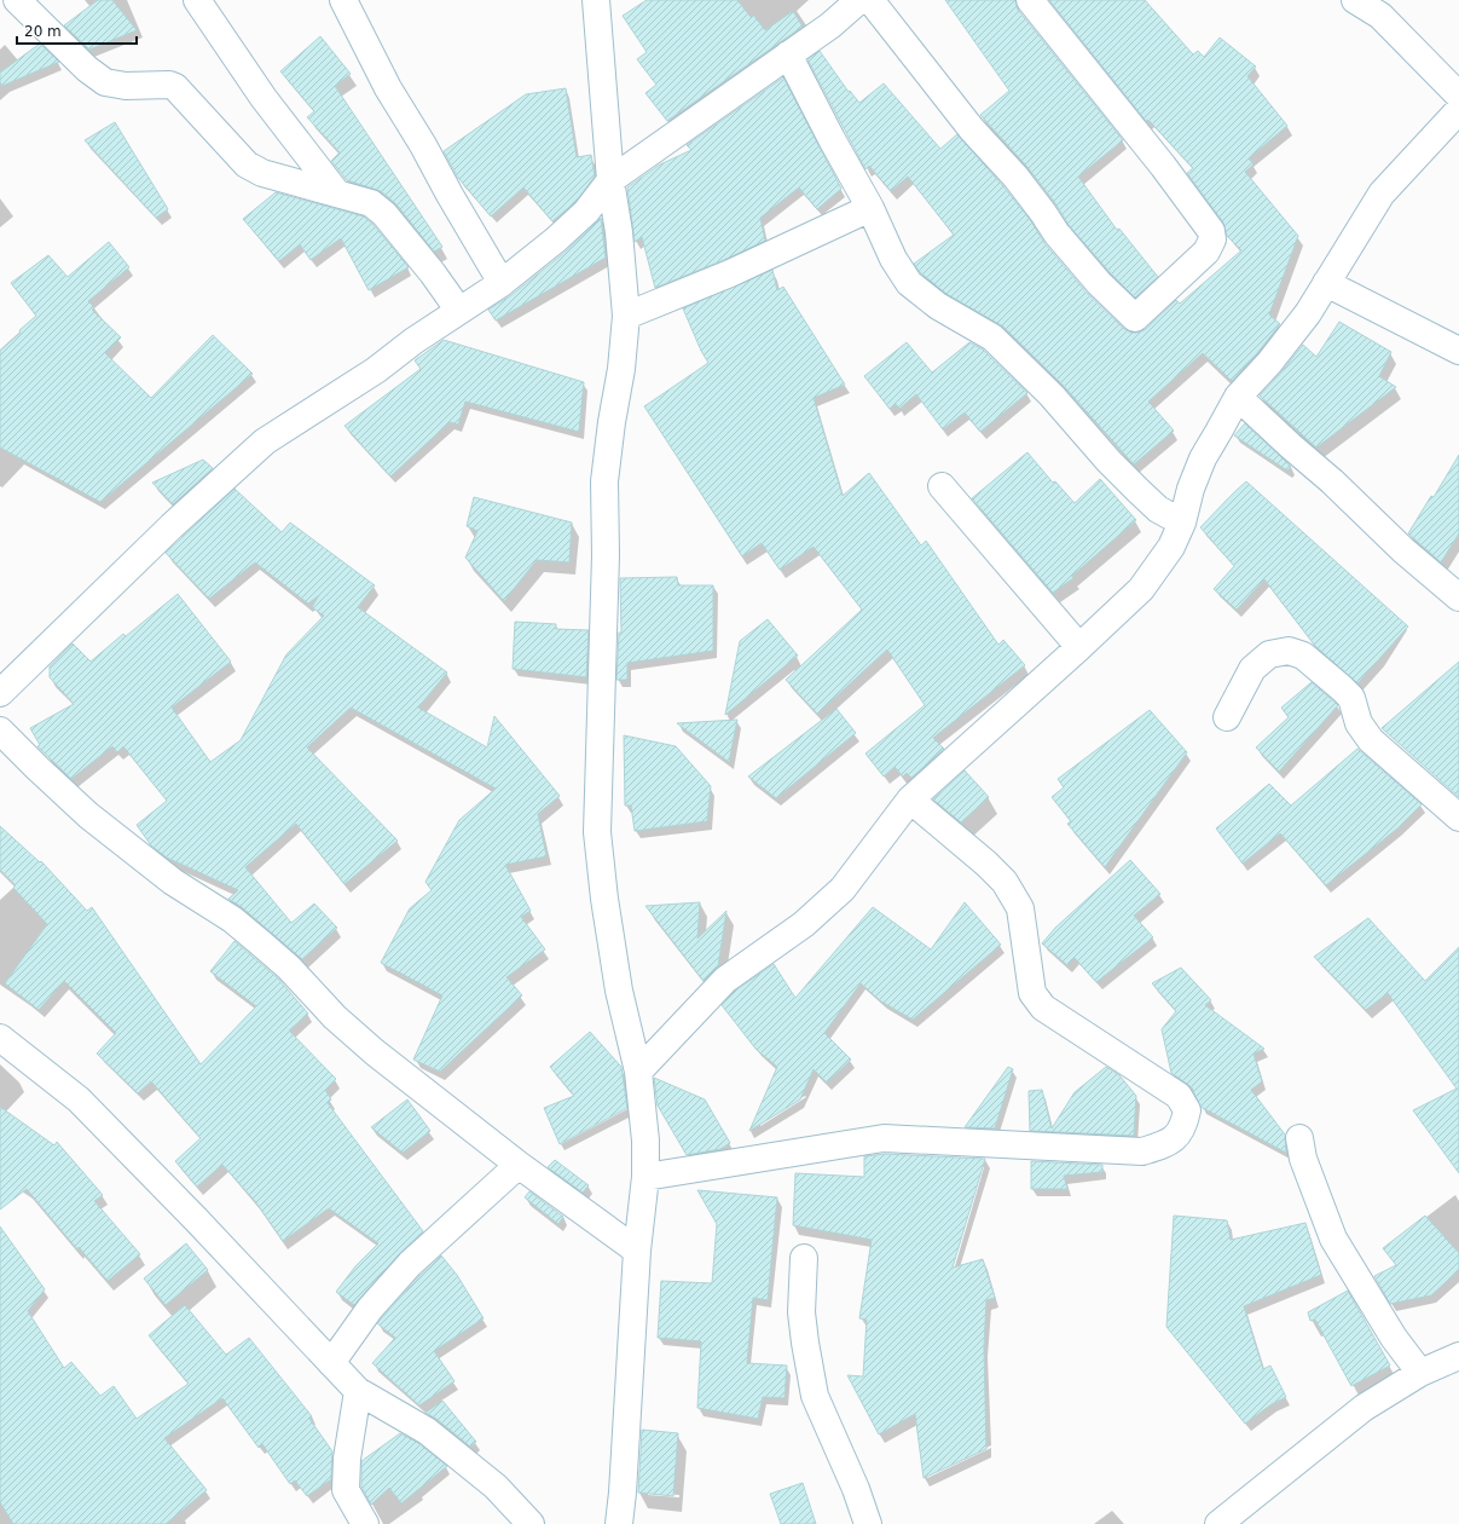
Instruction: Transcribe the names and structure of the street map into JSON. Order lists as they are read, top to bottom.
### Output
{
  "scale_bar": "20 m"
}
